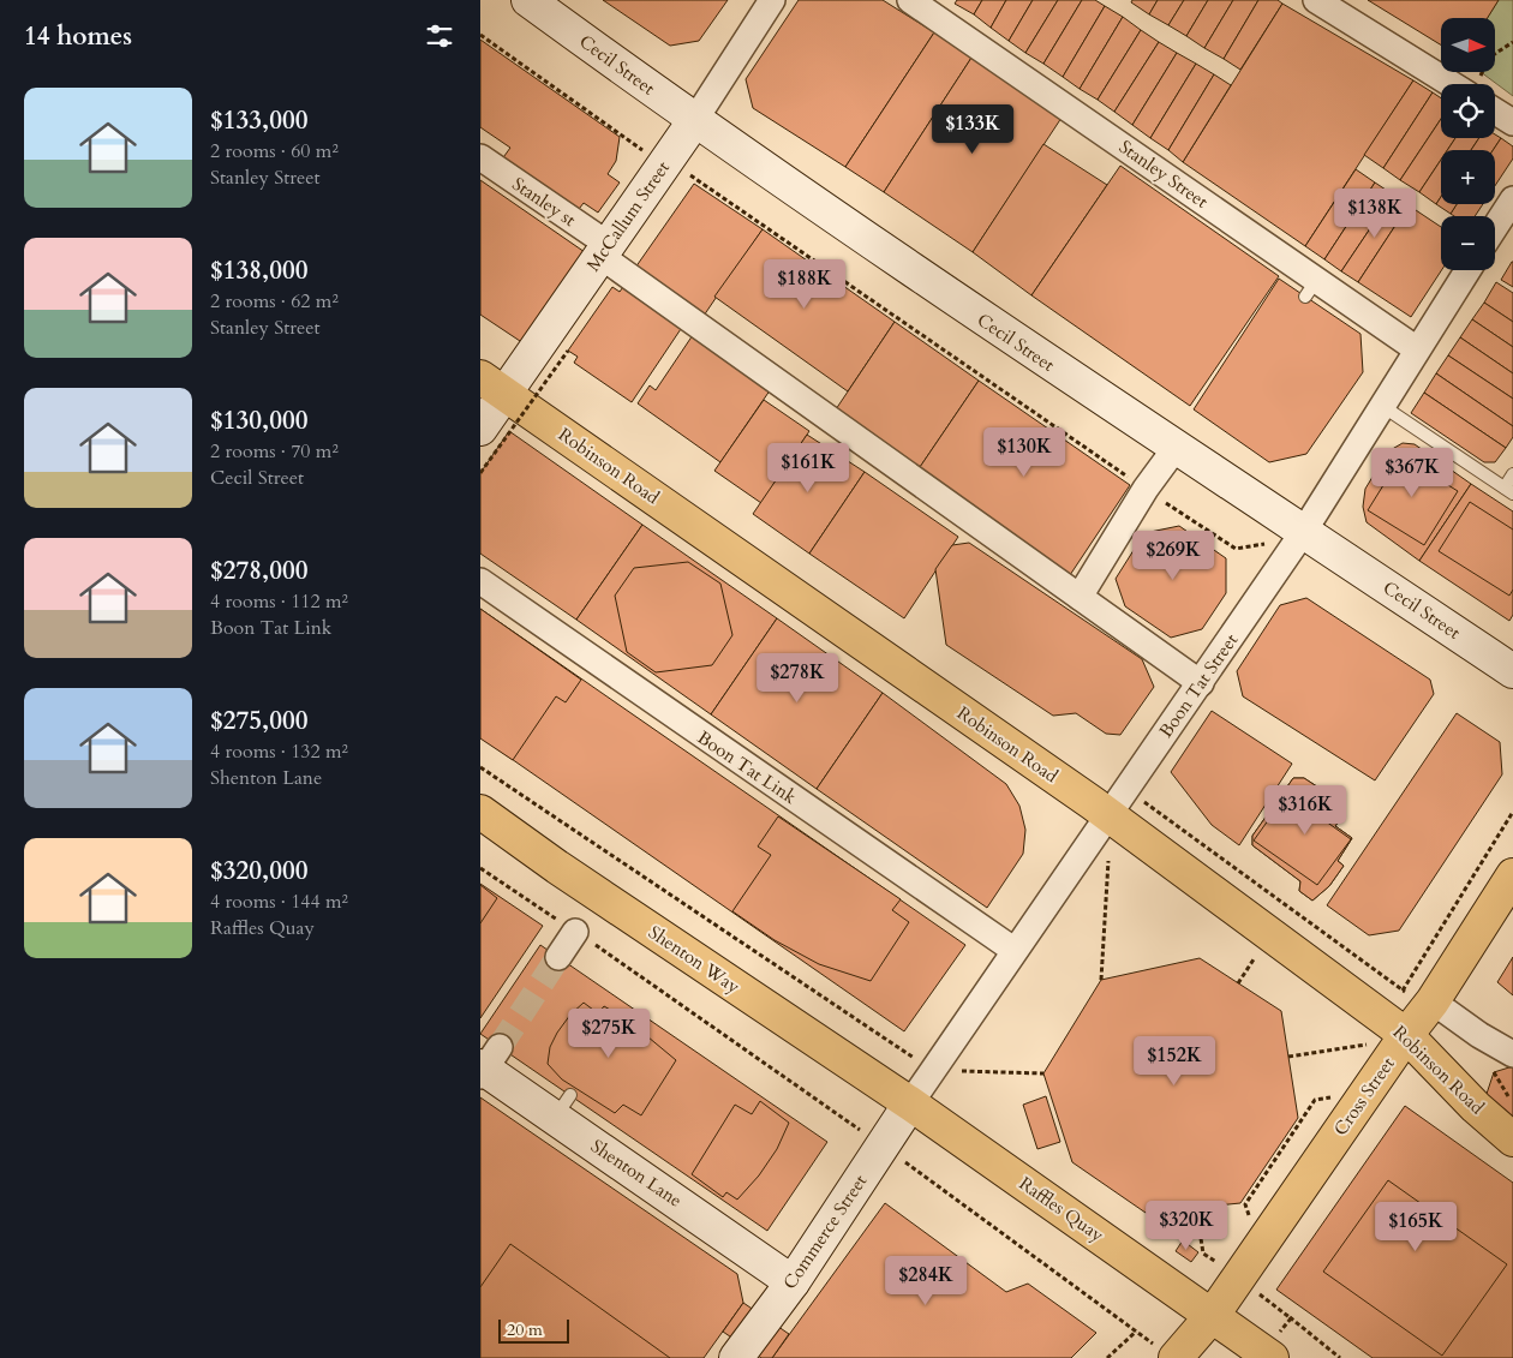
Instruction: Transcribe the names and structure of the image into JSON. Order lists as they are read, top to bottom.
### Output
{
  "streets": {
    "main road": [
      "Cecil Street",
      "McCallum Street",
      "Robinson Road",
      "Shenton Way",
      "Cross Street",
      "Shenton Lane",
      "Raffles Quay",
      "Commerce Street"
    ],
    "street": [
      "Stanley Street",
      "Stanley st",
      "Boon Tat Street",
      "Boon Tat Link"
    ]
  },
  "crossings": [
    ["Cecil Street", "McCallum Street"],
    ["Cecil Street", "Boon Tat Street"],
    ["Stanley Street", "Boon Tat Street"],
    ["Stanley st", "McCallum Street"],
    ["Stanley st", "Boon Tat Street"],
    ["McCallum Street", "Robinson Road"],
    ["Robinson Road", "Boon Tat Street"],
    ["Robinson Road", "Cross Street"],
    ["Boon Tat Street", "Boon Tat Link"],
    ["Boon Tat Street", "Shenton Way"],
    ["Boon Tat Street", "Raffles Quay"],
    ["Boon Tat Street", "Commerce Street"],
    ["Shenton Way", "Raffles Quay"],
    ["Shenton Way", "Commerce Street"],
    ["Cross Street", "Raffles Quay"],
    ["Shenton Lane", "Commerce Street"],
    ["Raffles Quay", "Commerce Street"]
  ],
  "scale_bar": "20 m",
  "north": "right",
  "page": {
    "heading": "14 homes",
    "map_buttons": ["+", "−"],
    "list": [
      {
        "name": "$133,000",
        "note": "2 rooms · 60 m² · Stanley Street"
      },
      {
        "name": "$138,000",
        "note": "2 rooms · 62 m² · Stanley Street"
      },
      {
        "name": "$130,000",
        "note": "2 rooms · 70 m² · Cecil Street"
      },
      {
        "name": "$278,000",
        "note": "4 rooms · 112 m² · Boon Tat Link"
      },
      {
        "name": "$275,000",
        "note": "4 rooms · 132 m² · Shenton Lane"
      },
      {
        "name": "$320,000",
        "note": "4 rooms · 144 m² · Raffles Quay"
      }
    ],
    "price": [
      "$133K",
      "$138K",
      "$188K",
      "$130K",
      "$161K",
      "$367K",
      "$269K",
      "$278K",
      "$316K",
      "$275K",
      "$152K",
      "$320K",
      "$165K",
      "$284K"
    ],
    "scale": "20 m"
  }
}
